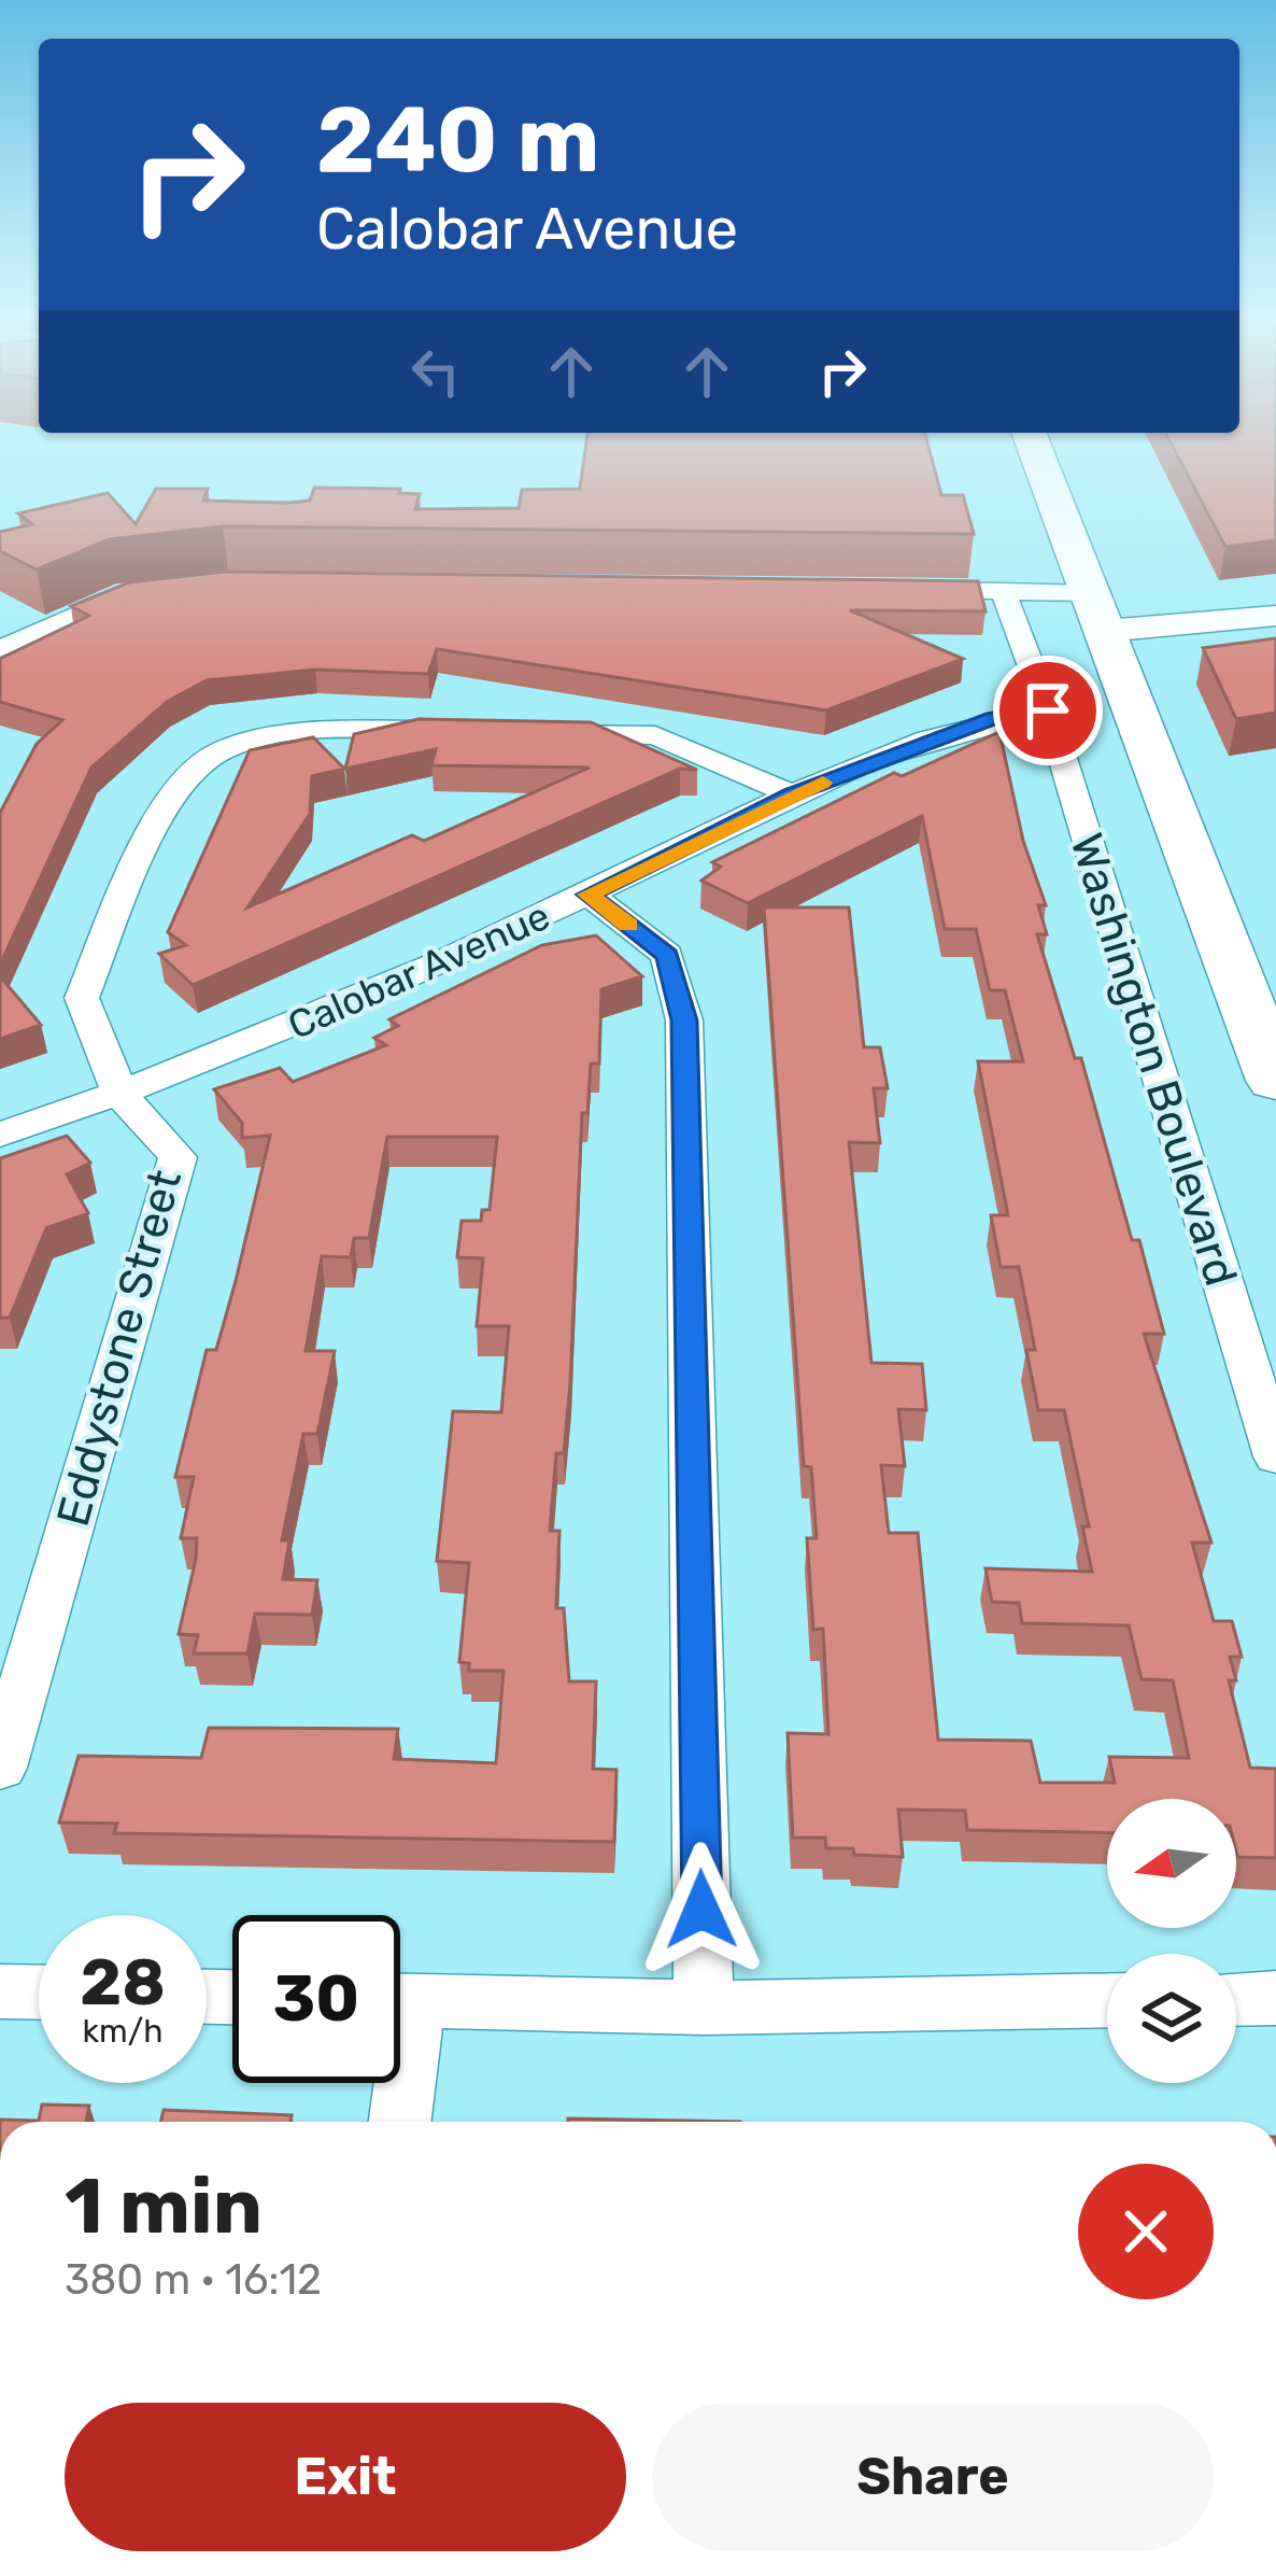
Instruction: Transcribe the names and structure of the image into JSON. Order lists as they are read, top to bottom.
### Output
{
  "streets": {
    "main road": ["Washington Boulevard"],
    "street": ["Calobar Avenue", "Eddystone Street"]
  },
  "crossings": [
    ["Calobar Avenue", "Washington Boulevard"],
    ["Calobar Avenue", "Eddystone Street"]
  ],
  "north": "left",
  "page": {
    "turn": ["240 m", "Calobar Avenue"],
    "speed": "28 km/h",
    "limit": "30",
    "heading": ["1 min", "380 m · 16:12"],
    "buttons": ["Exit", "Share"]
  }
}
